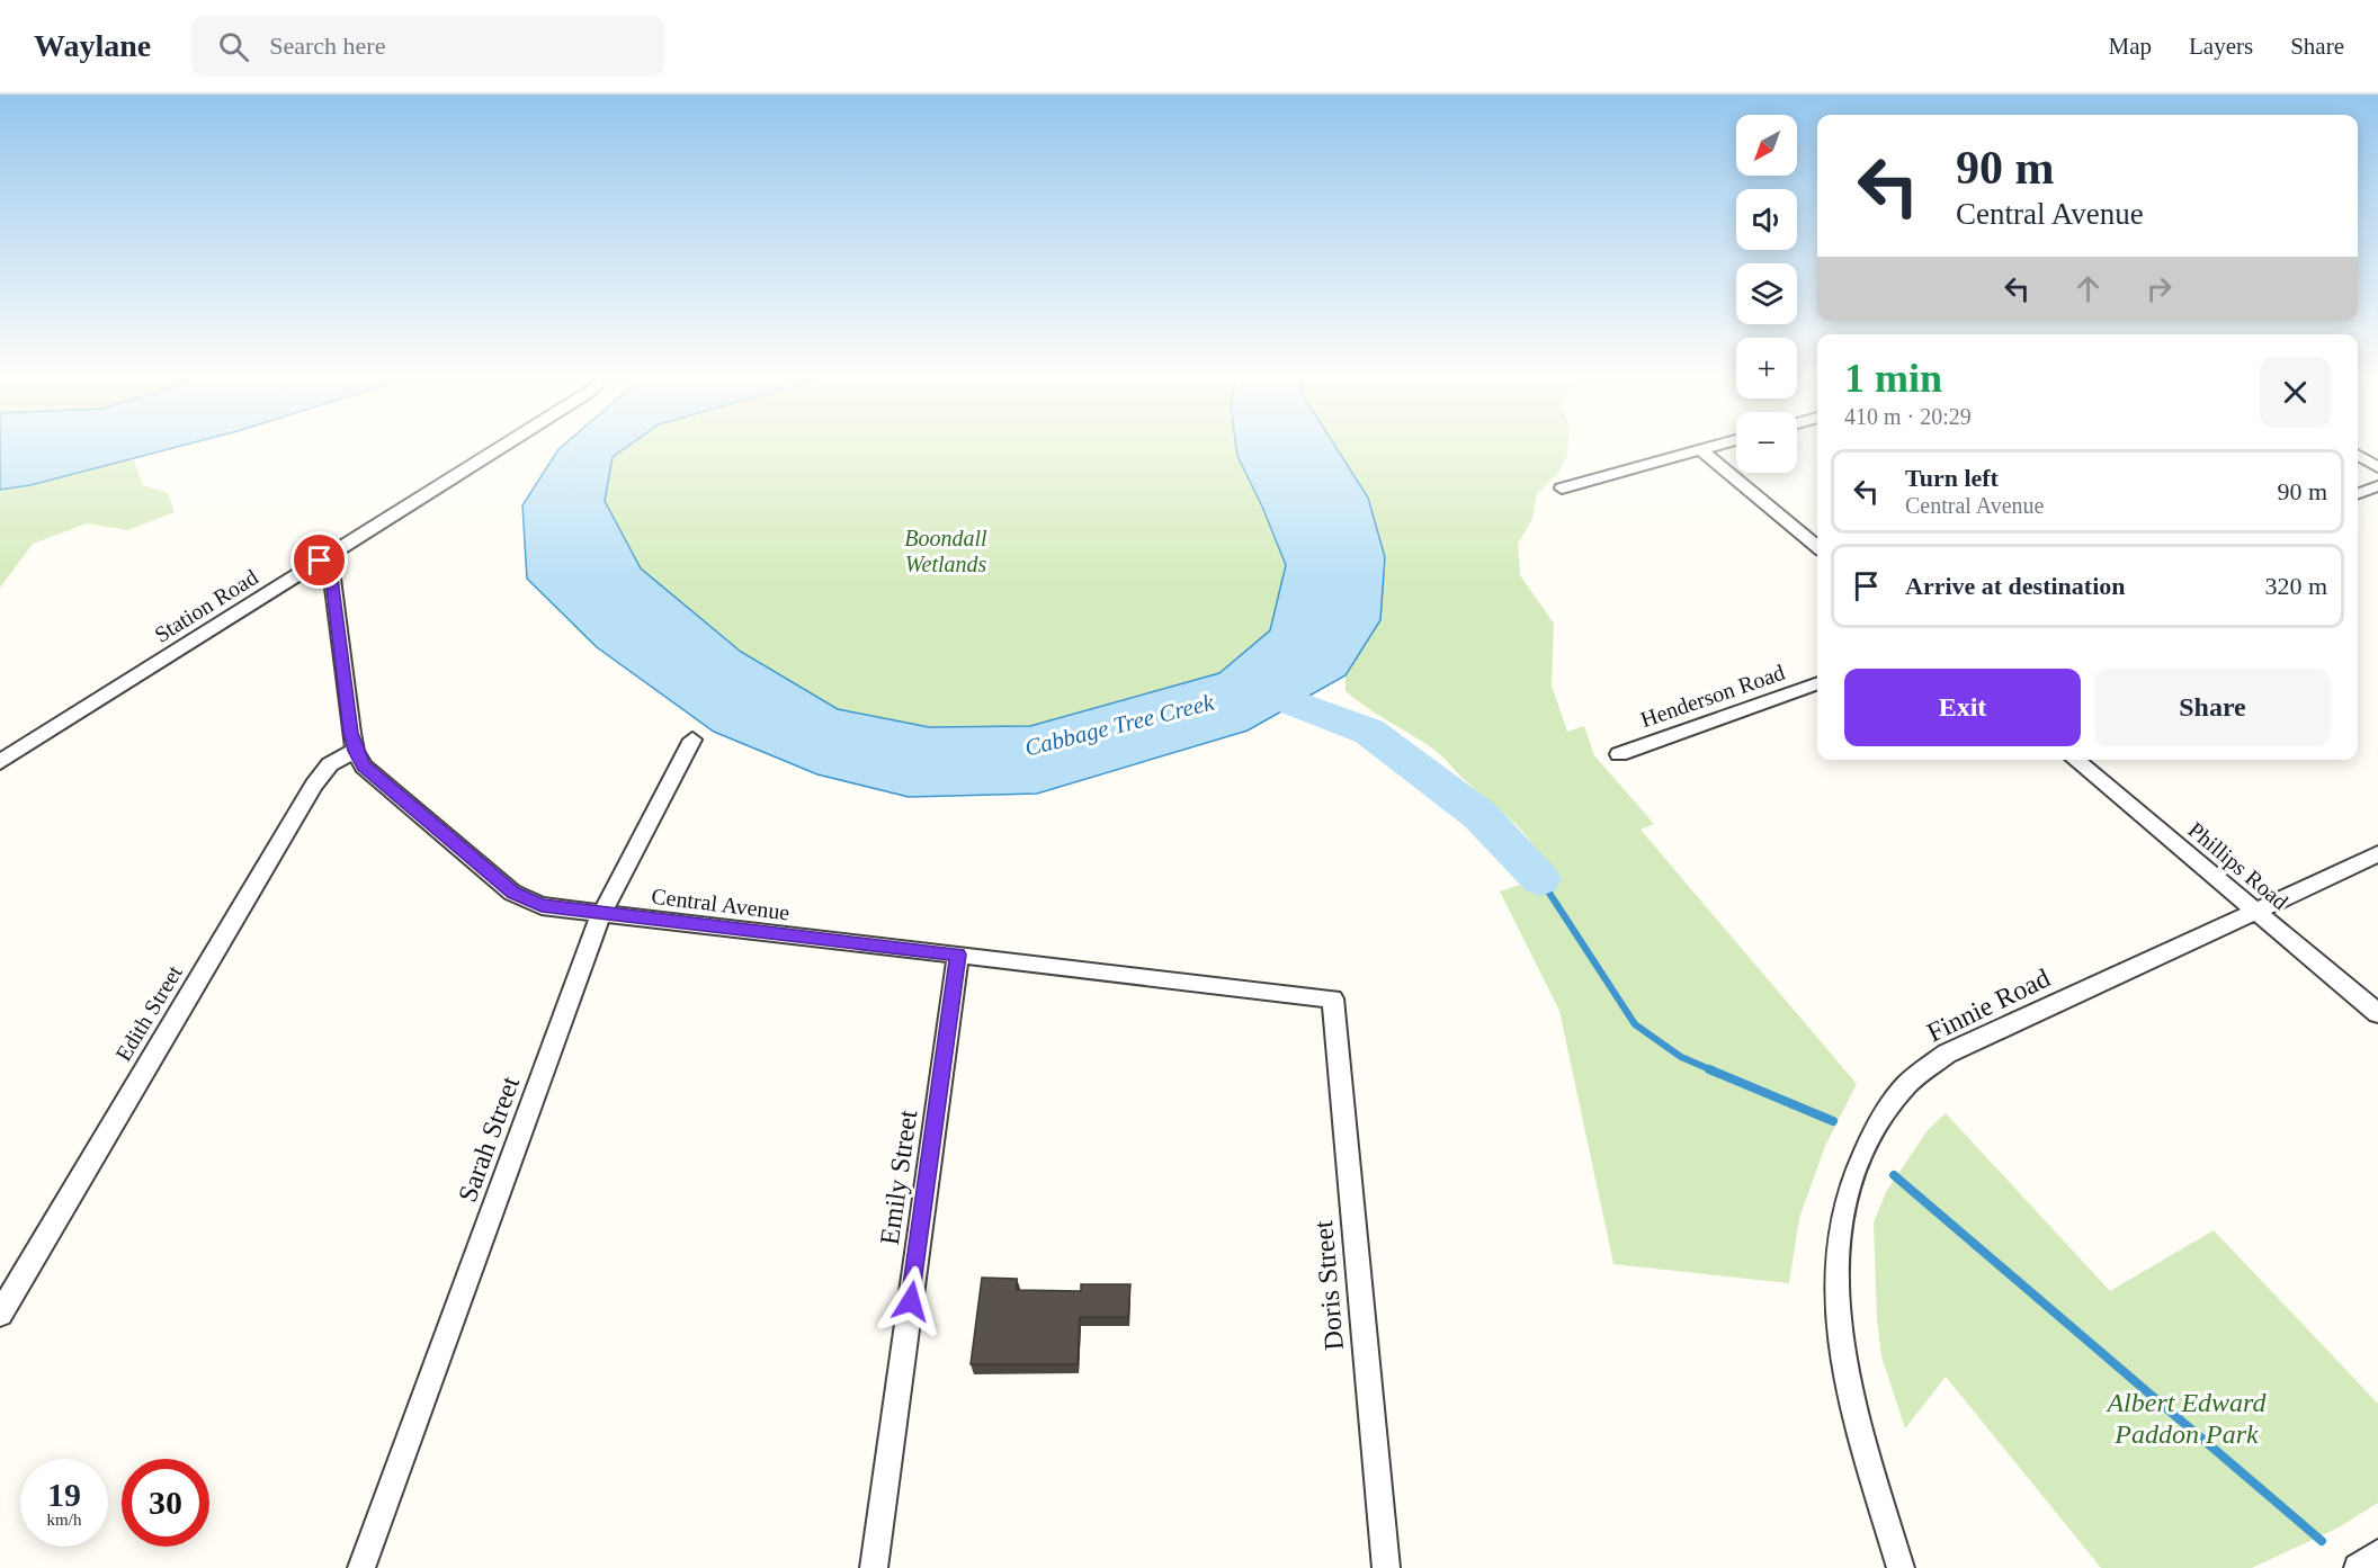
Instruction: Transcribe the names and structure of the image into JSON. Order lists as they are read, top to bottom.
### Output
{
  "streets": {
    "street": [
      "Station Road",
      "Henderson Road",
      "Phillips Road",
      "Central Avenue",
      "Finnie Road",
      "Edith Street",
      "Sarah Street",
      "Emily Street",
      "Doris Street"
    ]
  },
  "crossings": [
    ["Phillips Road", "Finnie Road"],
    ["Central Avenue", "Edith Street"],
    ["Central Avenue", "Sarah Street"],
    ["Central Avenue", "Emily Street"],
    ["Central Avenue", "Doris Street"]
  ],
  "water": ["Cabbage Tree Creek"],
  "parks": ["Boondall Wetlands", "Albert Edward Paddon Park"],
  "north": "bottom left",
  "page": {
    "header": "Waylane",
    "search": "Search here",
    "nav": ["Map", "Layers", "Share"],
    "map_buttons": ["+", "−"],
    "turn": ["90 m", "Central Avenue"],
    "heading": ["1 min", "410 m · 20:29"],
    "list": [
      {
        "name": "Turn left",
        "note": "Central Avenue",
        "value": "90 m"
      },
      {
        "name": "Arrive at destination",
        "value": "320 m"
      }
    ],
    "buttons": ["Exit", "Share"],
    "speed": "19 km/h",
    "limit": "30"
  }
}
